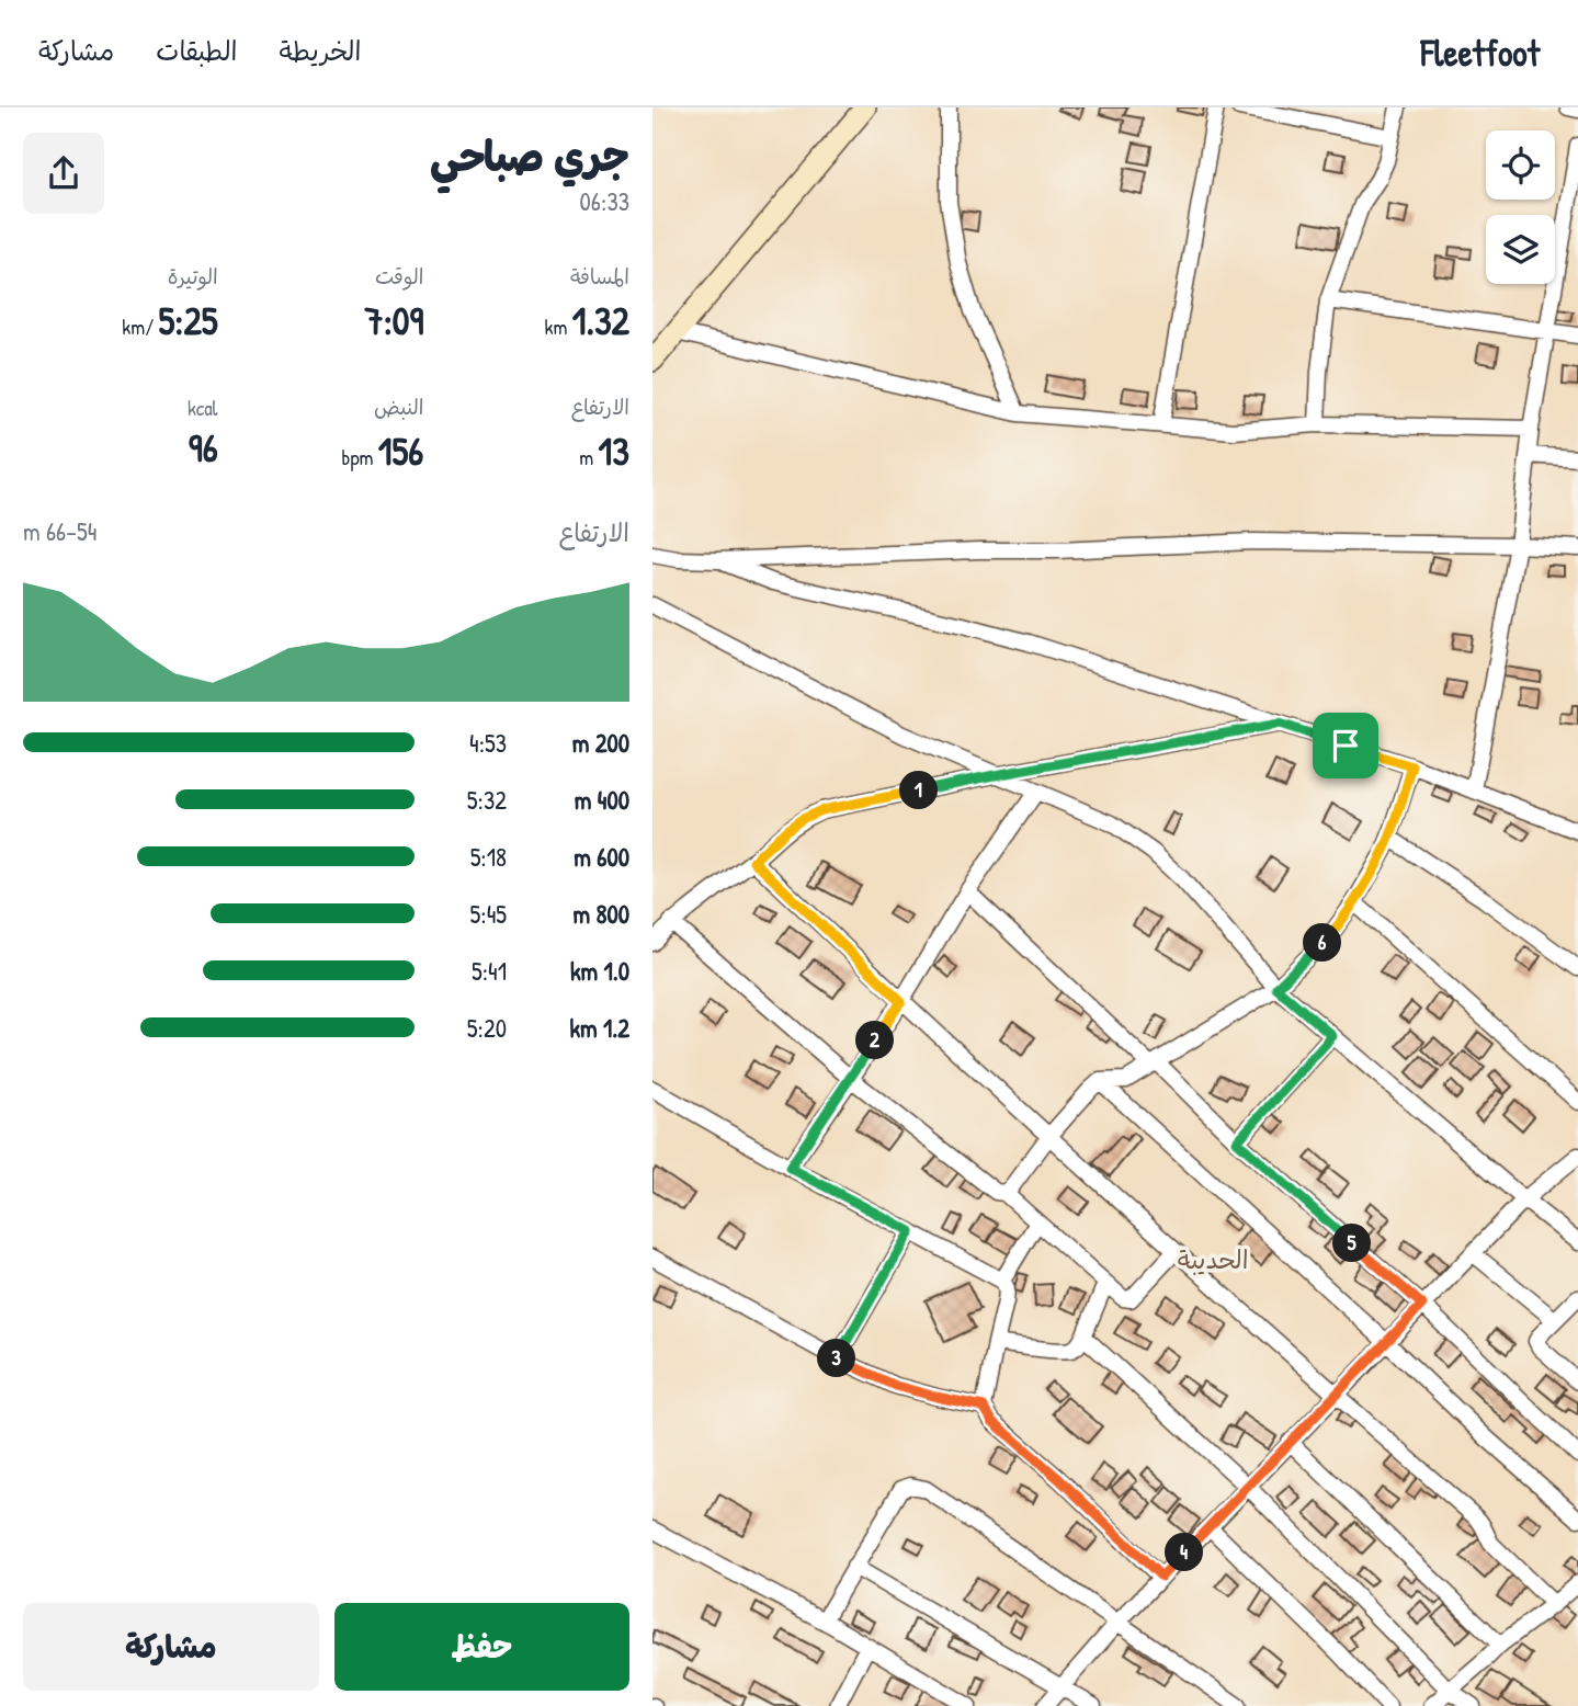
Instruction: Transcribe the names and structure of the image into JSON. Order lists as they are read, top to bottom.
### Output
{
  "districts": ["الحديبة"],
  "page": {
    "header": "Fleetfoot",
    "nav": ["الخريطة", "الطبقات", "مشاركة"],
    "heading": ["جري صباحي", "06:33"],
    "stats": [
      ["المسافة", "1.32 km"],
      ["الوقت", "7:09"],
      ["الوتيرة", "5:25 /km"],
      ["الارتفاع", "13 m"],
      ["النبض", "156 bpm"],
      ["kcal", "96"]
    ],
    "chart": ["الارتفاع", "54–66 m"],
    "list": [
      {
        "name": "200 m",
        "note": "4:53"
      },
      {
        "name": "400 m",
        "note": "5:32"
      },
      {
        "name": "600 m",
        "note": "5:18"
      },
      {
        "name": "800 m",
        "note": "5:45"
      },
      {
        "name": "1.0 km",
        "note": "5:41"
      },
      {
        "name": "1.2 km",
        "note": "5:20"
      }
    ],
    "pins": [
      "1",
      "6",
      "2",
      "5",
      "3",
      "4"
    ],
    "buttons": ["حفظ", "مشاركة"]
  }
}
